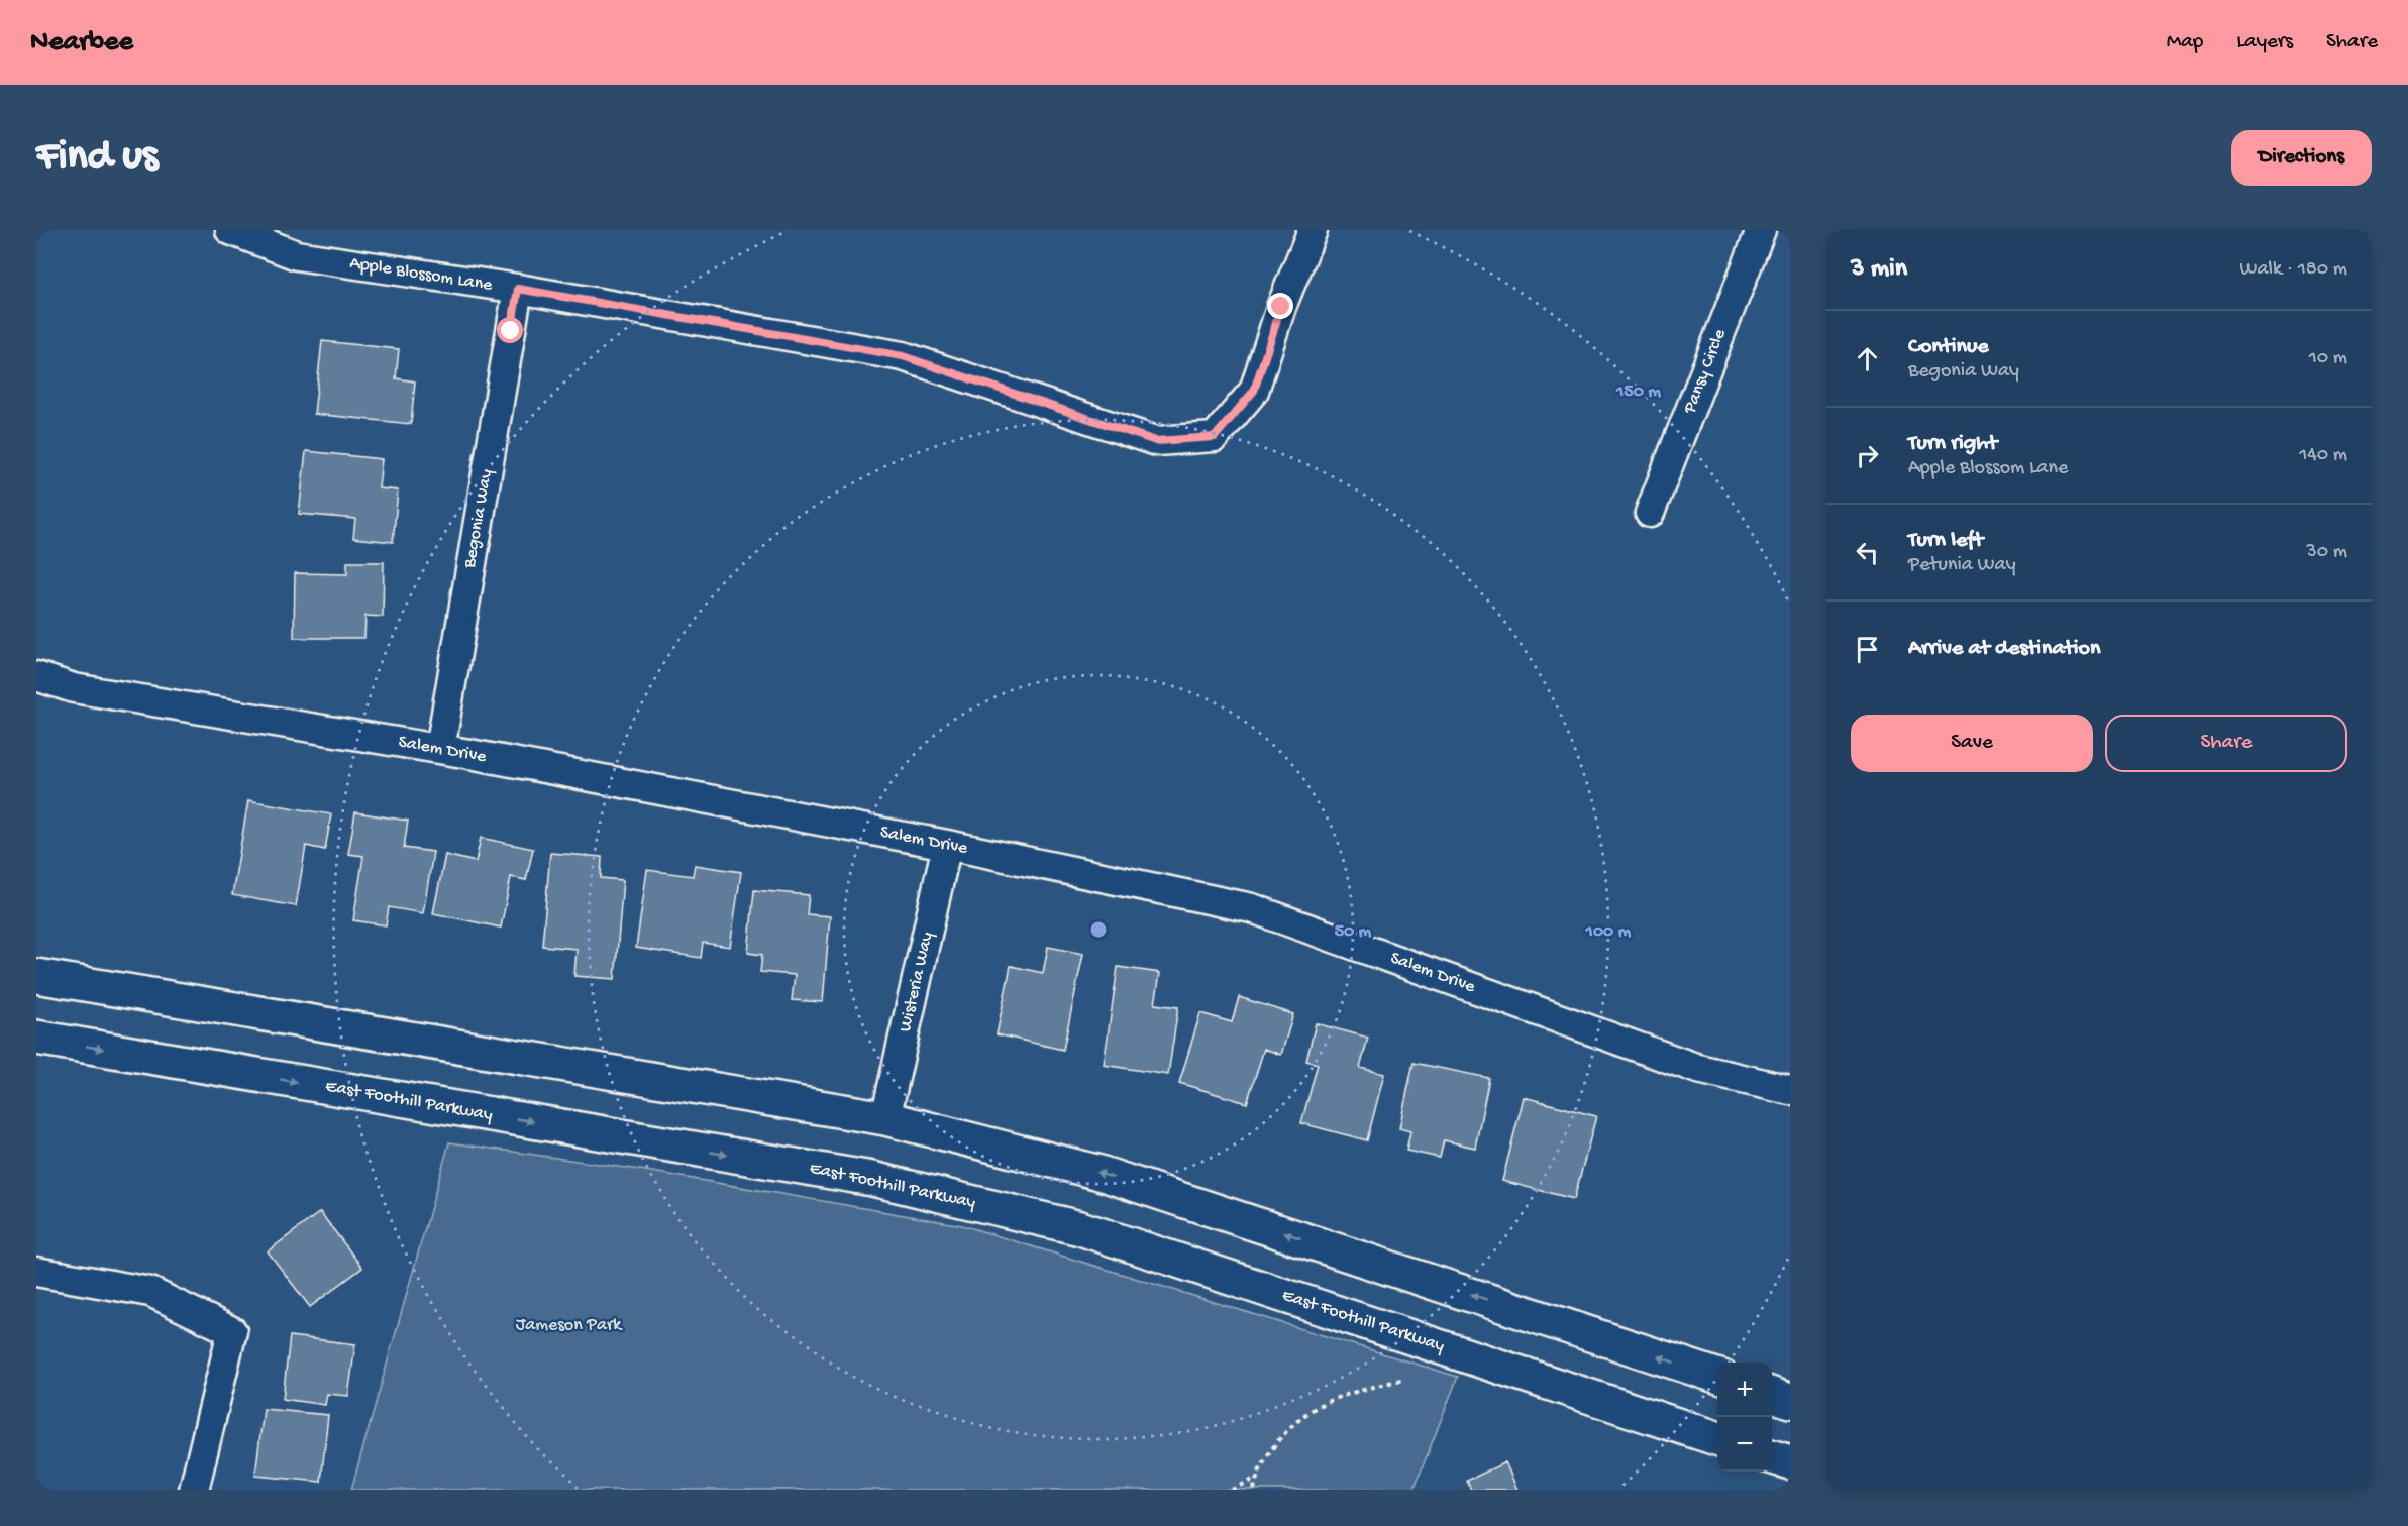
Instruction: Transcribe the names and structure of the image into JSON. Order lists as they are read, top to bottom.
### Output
{
  "streets": {
    "main road": ["East Foothill Parkway"],
    "street": [
      "Apple Blossom Lane",
      "Pansy Circle",
      "Begonia Way",
      "Salem Drive",
      "Wisteria Way"
    ]
  },
  "crossings": [
    ["Apple Blossom Lane", "Begonia Way"],
    ["Begonia Way", "Salem Drive"],
    ["Salem Drive", "Wisteria Way"]
  ],
  "parks": ["Jameson Park"],
  "page": {
    "header": "Nearbee",
    "nav": ["Map", "Layers", "Share"],
    "buttons": [
      "Directions",
      ["Save", "Share"]
    ],
    "title": "Find us",
    "heading": ["3 min", "Walk · 180 m"],
    "list": [
      ["Continue", "Begonia Way", "10 m"],
      ["Turn right", "Apple Blossom Lane", "140 m"],
      ["Turn left", "Petunia Way", "30 m"],
      "Arrive at destination"
    ],
    "map_buttons": ["+", "−"]
  },
  "rings": ["150 m", "50 m", "100 m"]
}
